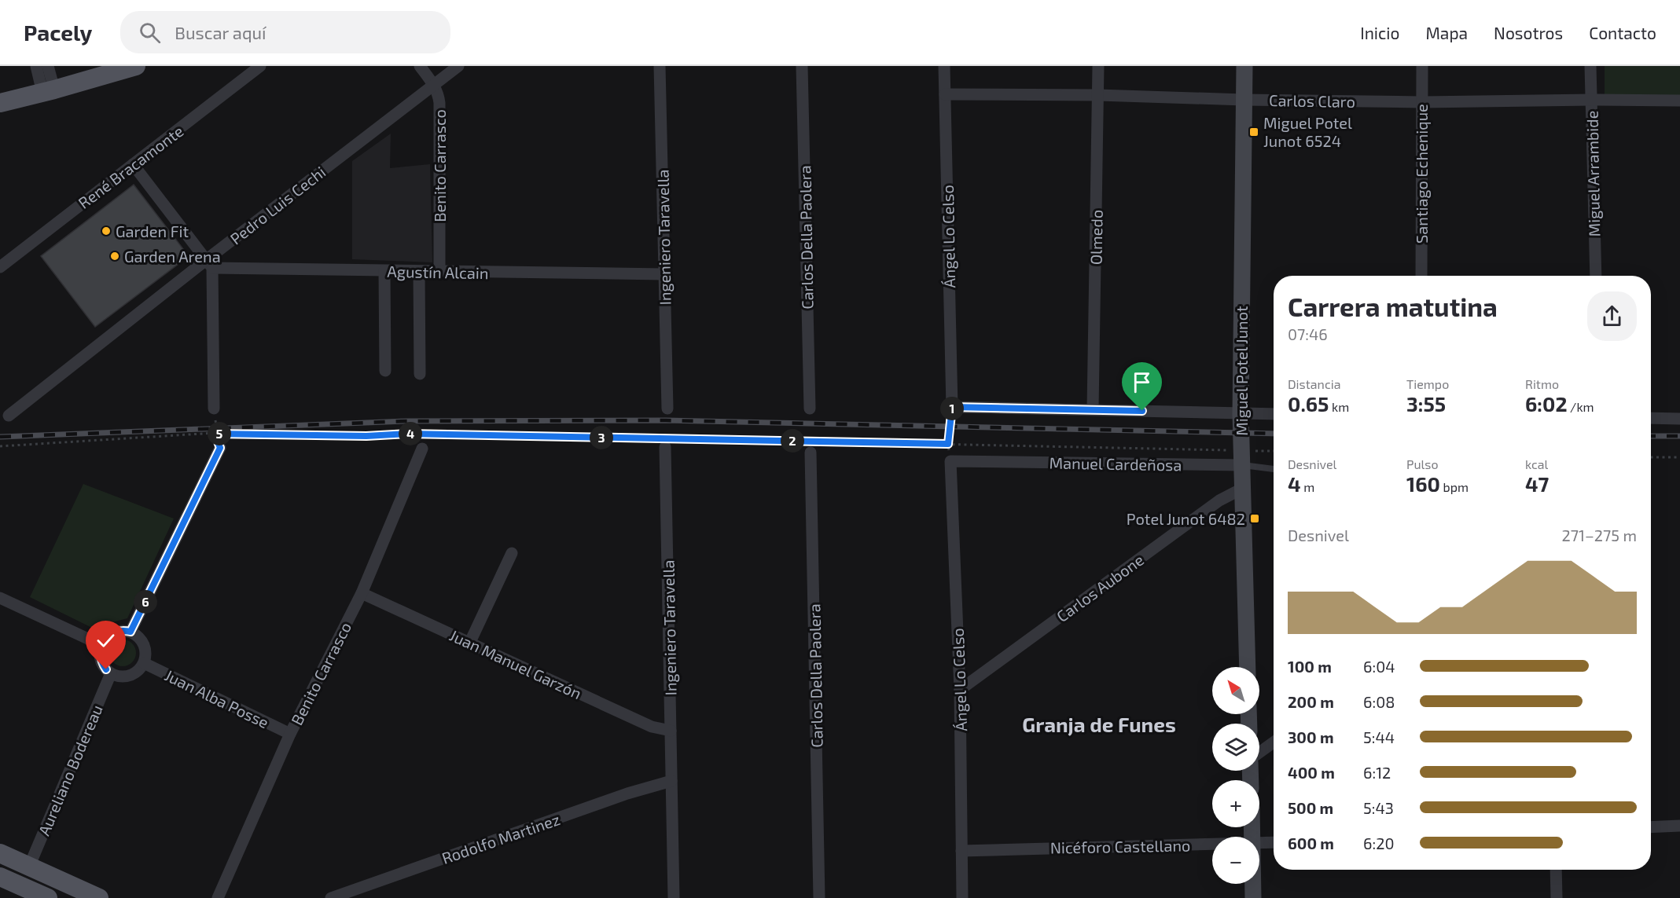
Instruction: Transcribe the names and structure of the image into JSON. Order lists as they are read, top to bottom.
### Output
{
  "streets": {
    "main road": ["Miguel Potel Junot"],
    "street": [
      "Carlos Claro",
      "Benito Carrasco",
      "René Bracamonte",
      "Santiago Echenique",
      "Miguel Arrambide",
      "Pedro Luis Cechi",
      "Ángel Lo Celso",
      "Ingeniero Taravella",
      "Carlos Della Paolera",
      "Olmedo",
      "Agustín Alcain",
      "Manuel Cardeñosa",
      "Carlos Aubone",
      "Juan Manuel Garzón",
      "Juan Alba Posse",
      "Aureliano Bodereau",
      "Rodolfo Martinez",
      "Nicéforo Castellano"
    ]
  },
  "crossings": [
    ["Carlos Claro", "Santiago Echenique"],
    ["Carlos Claro", "Miguel Arrambide"],
    ["Carlos Claro", "Ángel Lo Celso"],
    ["Carlos Claro", "Olmedo"],
    ["Carlos Claro", "Miguel Potel Junot"],
    ["Benito Carrasco", "Pedro Luis Cechi"],
    ["Benito Carrasco", "Agustín Alcain"],
    ["Benito Carrasco", "Juan Manuel Garzón"],
    ["Benito Carrasco", "Juan Alba Posse"],
    ["Pedro Luis Cechi", "Agustín Alcain"],
    ["Ángel Lo Celso", "Manuel Cardeñosa"],
    ["Ángel Lo Celso", "Carlos Aubone"],
    ["Ángel Lo Celso", "Nicéforo Castellano"],
    ["Ingeniero Taravella", "Agustín Alcain"],
    ["Ingeniero Taravella", "Juan Manuel Garzón"],
    ["Ingeniero Taravella", "Rodolfo Martinez"],
    ["Miguel Potel Junot", "Manuel Cardeñosa"],
    ["Miguel Potel Junot", "Carlos Aubone"],
    ["Juan Alba Posse", "Aureliano Bodereau"]
  ],
  "districts": ["Granja de Funes"],
  "places": {
    "transit": ["Miguel Potel Junot 6524", "Potel Junot 6482"],
    "other": ["Garden Fit", "Garden Arena"]
  },
  "north": "top left",
  "page": {
    "header": "Pacely",
    "search": "Buscar aquí",
    "nav": [
      "Inicio",
      "Mapa",
      "Nosotros",
      "Contacto"
    ],
    "heading": ["Carrera matutina", "07:46"],
    "stats": [
      ["Distancia", "0.65 km"],
      ["Tiempo", "3:55"],
      ["Ritmo", "6:02 /km"],
      ["Desnivel", "4 m"],
      ["Pulso", "160 bpm"],
      ["kcal", "47"]
    ],
    "pins": [
      "1",
      "4",
      "5",
      "3",
      "2",
      "6"
    ],
    "chart": ["Desnivel", "271–275 m"],
    "list": [
      {
        "name": "100 m",
        "note": "6:04"
      },
      {
        "name": "200 m",
        "note": "6:08"
      },
      {
        "name": "300 m",
        "note": "5:44"
      },
      {
        "name": "400 m",
        "note": "6:12"
      },
      {
        "name": "500 m",
        "note": "5:43"
      },
      {
        "name": "600 m",
        "note": "6:20"
      }
    ],
    "map_buttons": ["+", "−"]
  }
}
